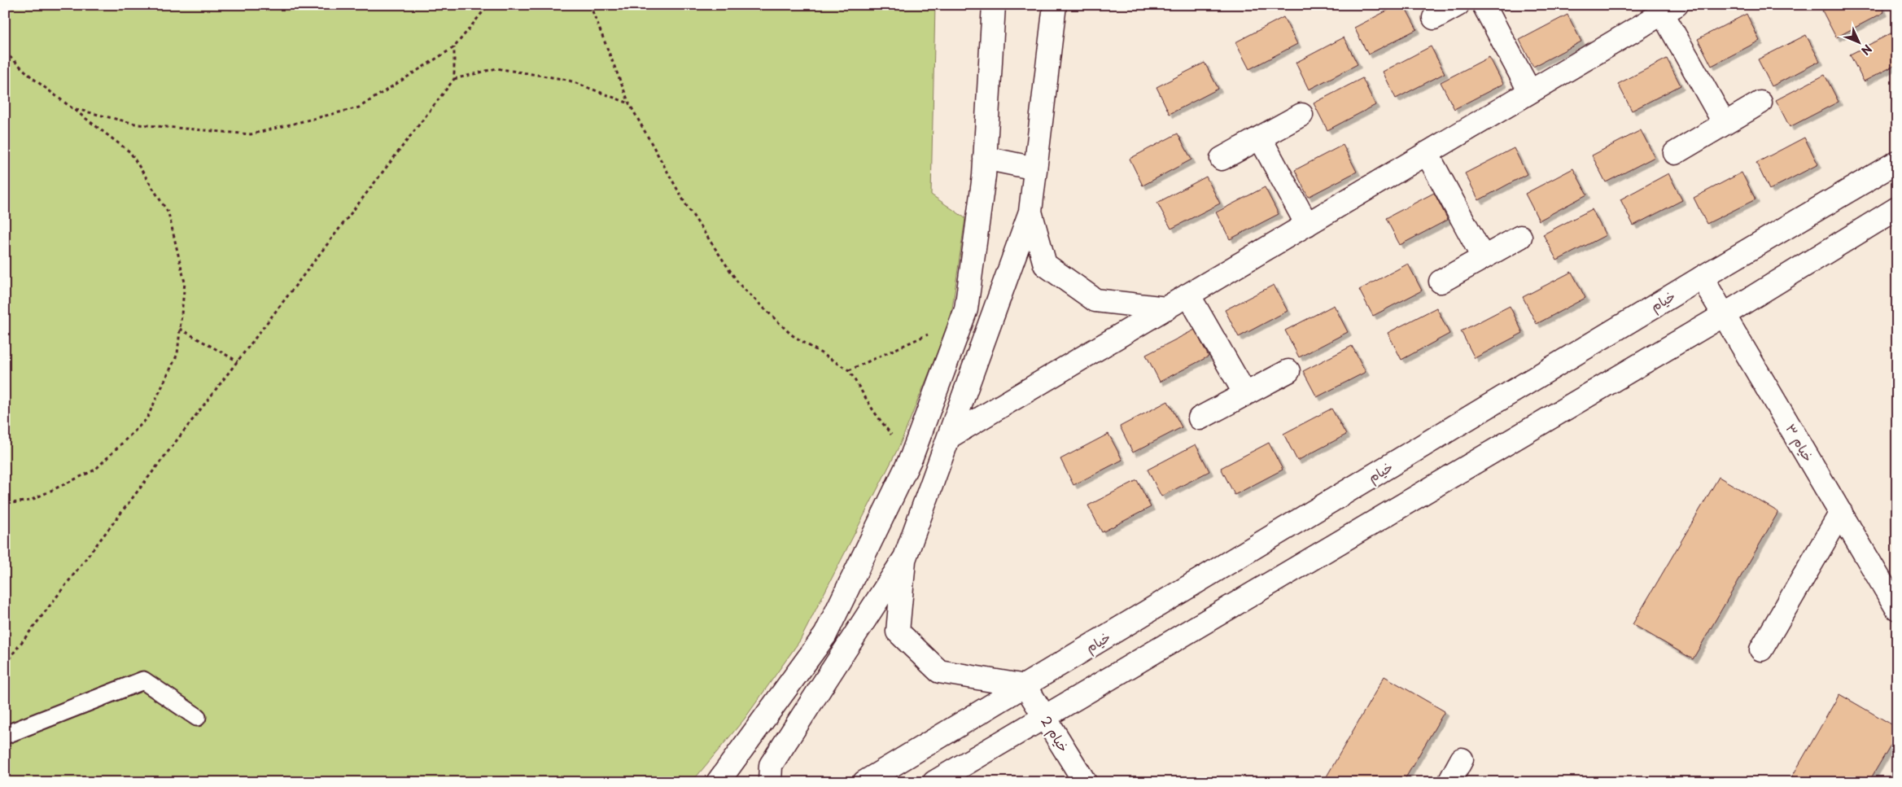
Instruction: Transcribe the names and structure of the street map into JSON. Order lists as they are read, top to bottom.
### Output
{
  "streets": {
    "street": ["خیام", "خیام ۳", "خیام 2"]
  },
  "crossings": [
    ["خیام", "خیام ۳"],
    ["خیام", "خیام 2"]
  ],
  "north": "bottom right"
}
